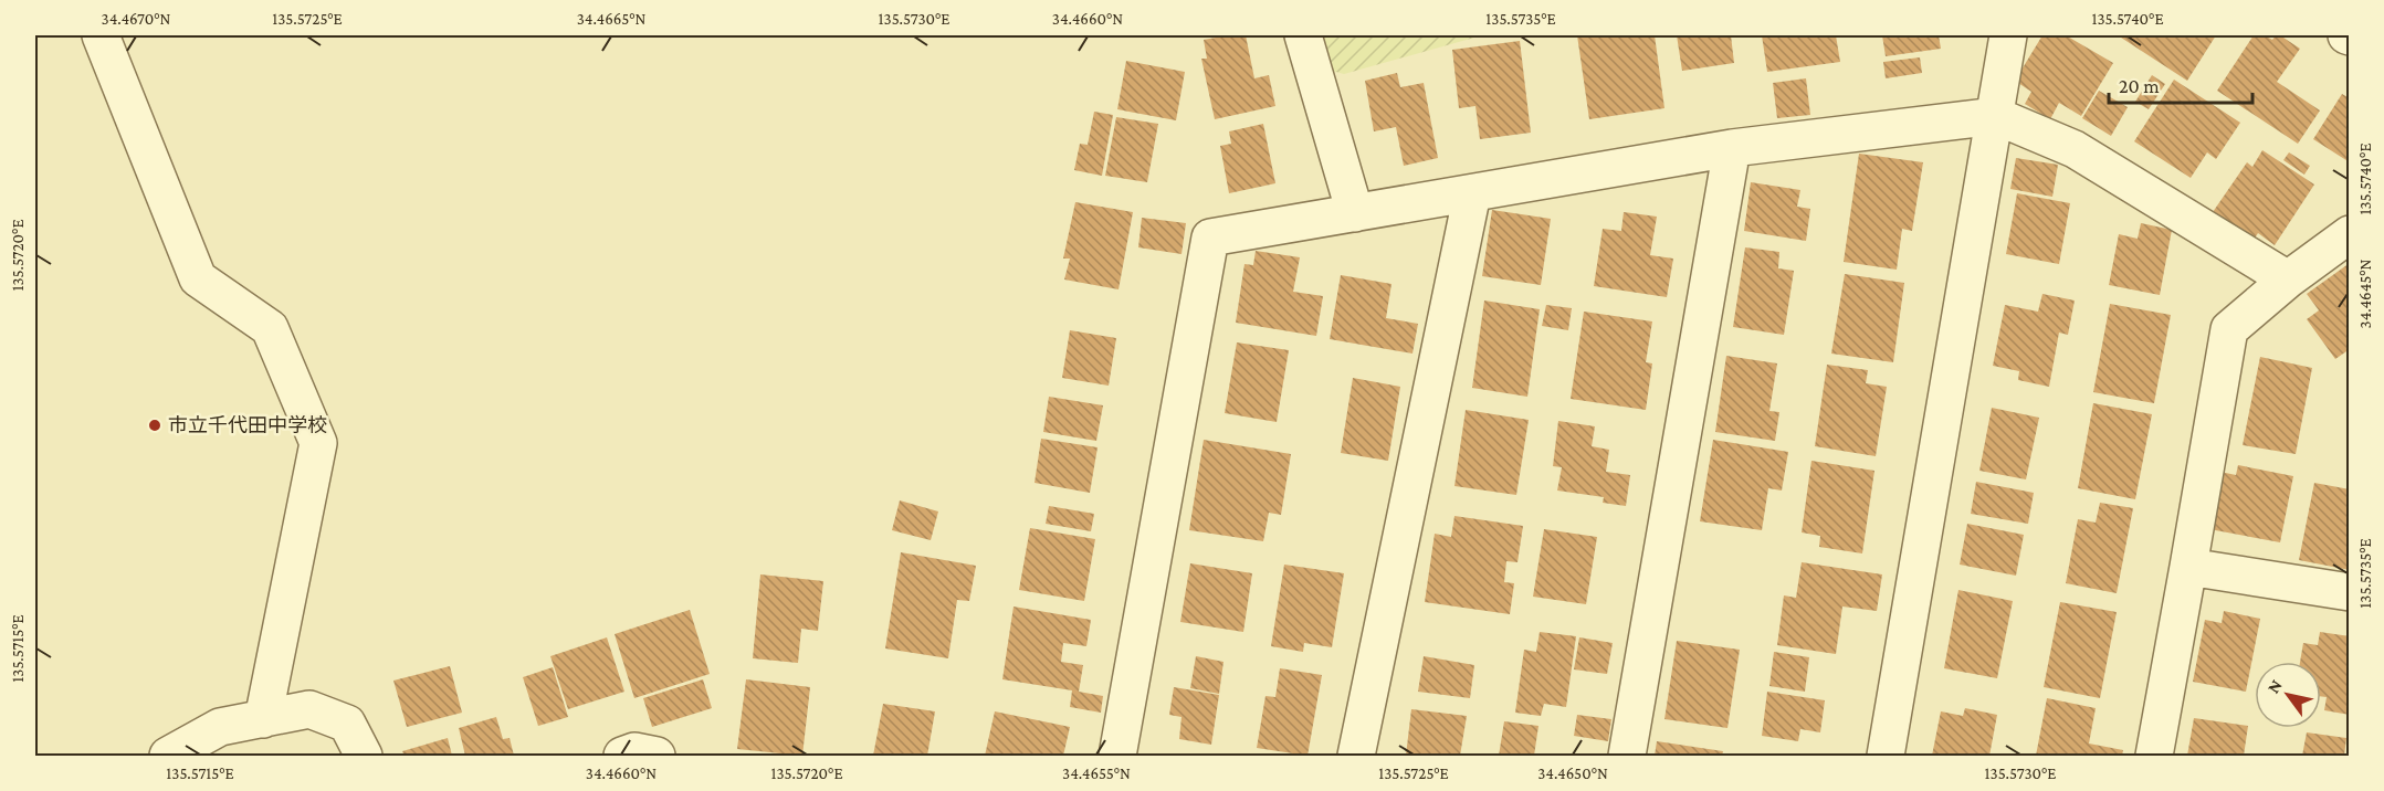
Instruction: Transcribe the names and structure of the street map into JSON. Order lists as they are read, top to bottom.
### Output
{
  "places": ["市立千代田中学校"],
  "scale_bar": "20 m",
  "north": "top left",
  "coordinates": [
    "34.4670°N",
    "135.5725°E",
    "34.4665°N",
    "135.5730°E",
    "34.4660°N",
    "135.5735°E",
    "135.5740°E",
    "135.5720°E",
    "34.4645°N",
    "135.5715°E",
    "34.4655°N",
    "34.4650°N"
  ]
}
